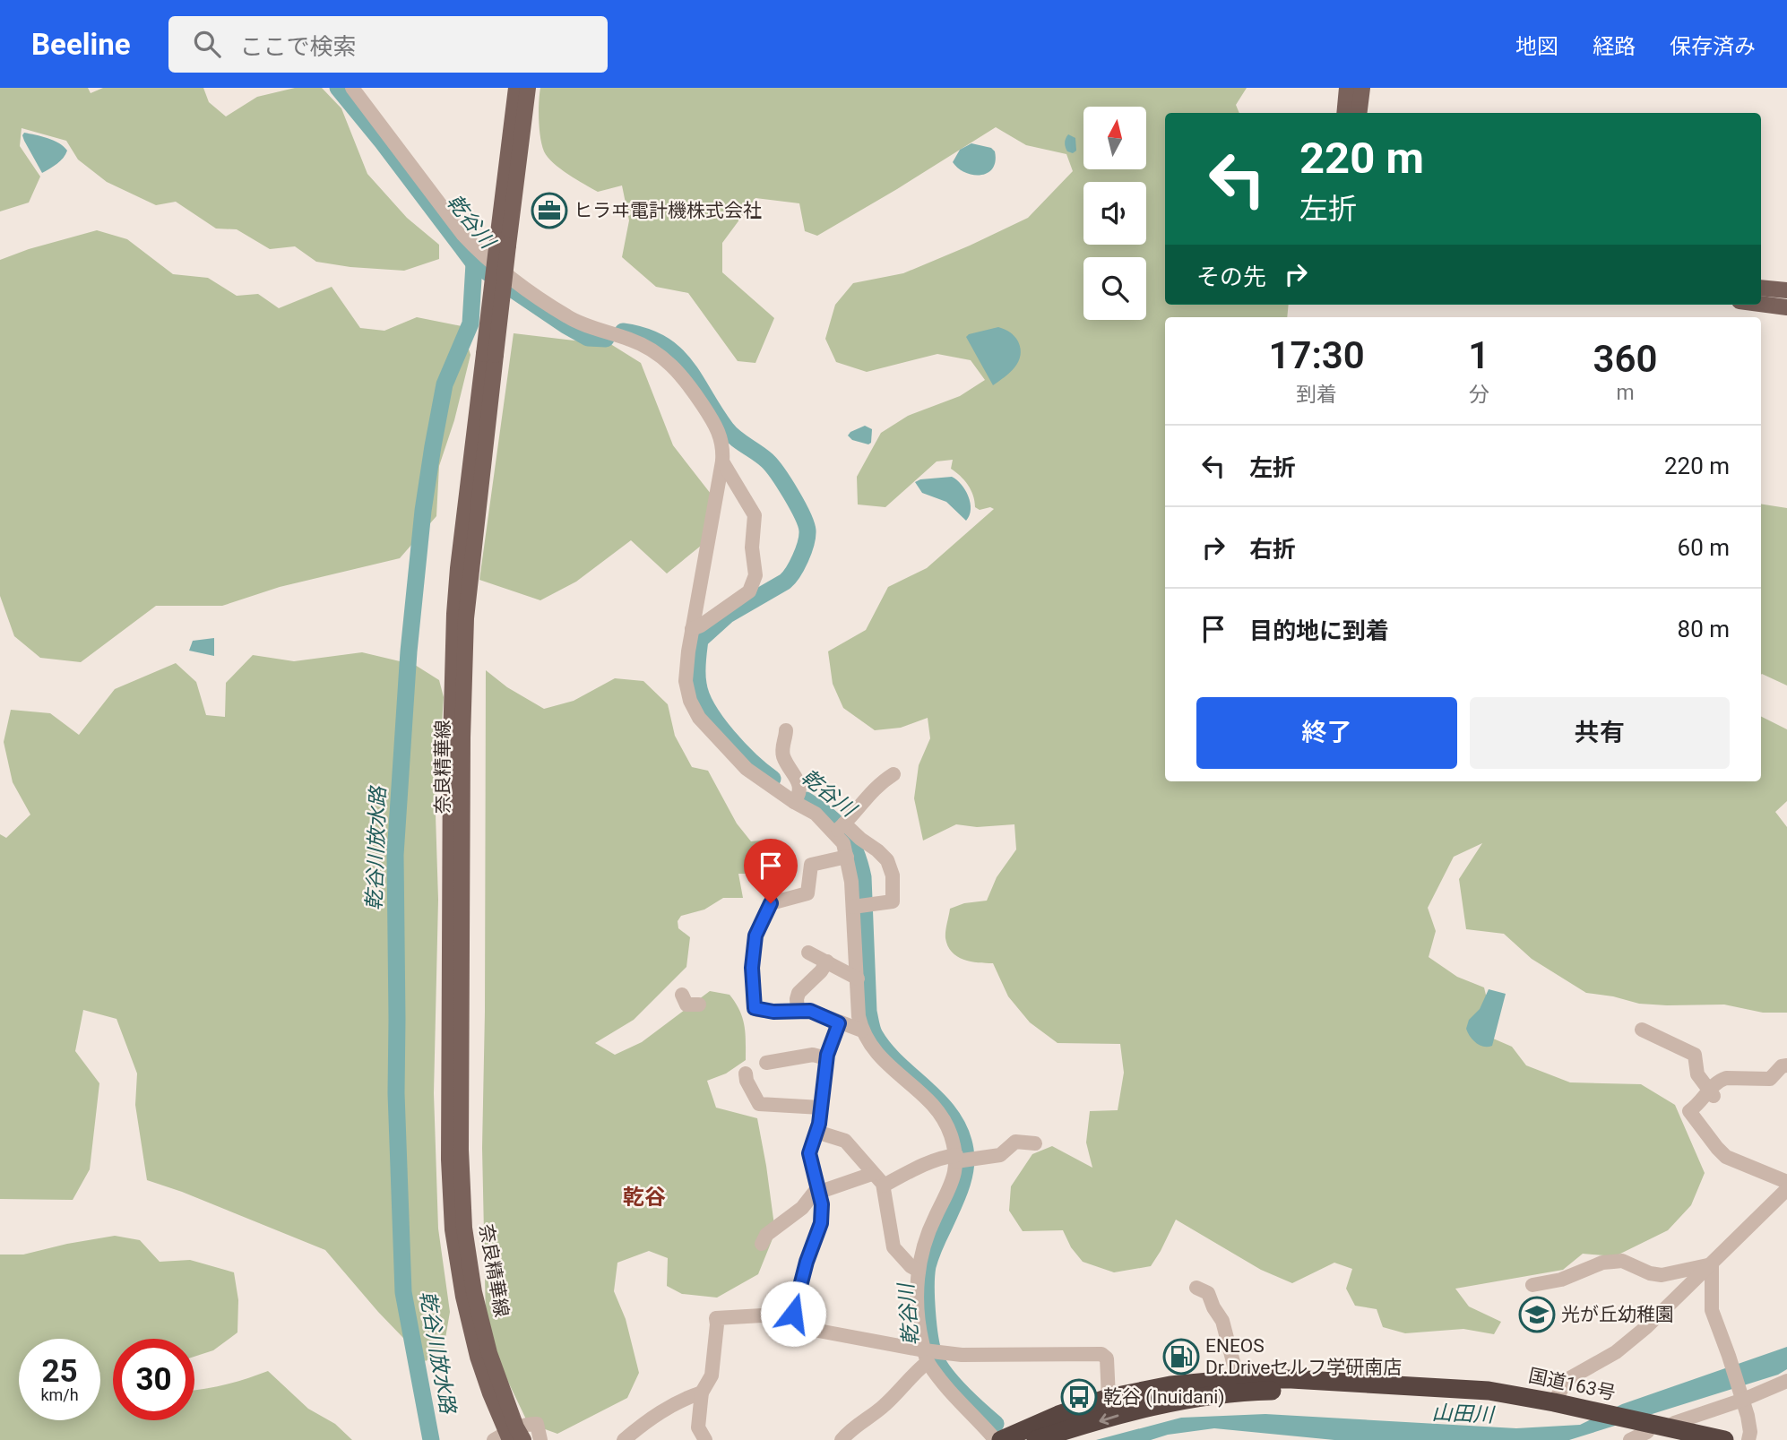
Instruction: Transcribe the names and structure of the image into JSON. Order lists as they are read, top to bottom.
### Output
{
  "streets": {
    "highway": ["国道163号"],
    "main road": ["奈良精華線"]
  },
  "districts": ["乾谷"],
  "water": ["乾谷川", "乾谷川放水路", "山田川"],
  "places": {
    "office": ["ヒラヰ電計機株式会社"],
    "school or university": ["光が丘幼稚園"],
    "fuel station": ["ENEOS Dr.Driveセルフ学研南店"],
    "bus stop": ["乾谷 (Inuidani)"]
  },
  "north": "top",
  "page": {
    "header": "Beeline",
    "search": "ここで検索",
    "nav": ["地図", "経路", "保存済み"],
    "turn": ["220 m", "左折"],
    "then": "その先",
    "eta": [
      "17:30",
      "到着",
      "1",
      "分",
      "360",
      "m"
    ],
    "list": [
      {
        "name": "左折",
        "value": "220 m"
      },
      {
        "name": "右折",
        "value": "60 m"
      },
      {
        "name": "目的地に到着",
        "value": "80 m"
      }
    ],
    "buttons": ["終了", "共有"],
    "speed": "25 km/h",
    "limit": "30"
  }
}
